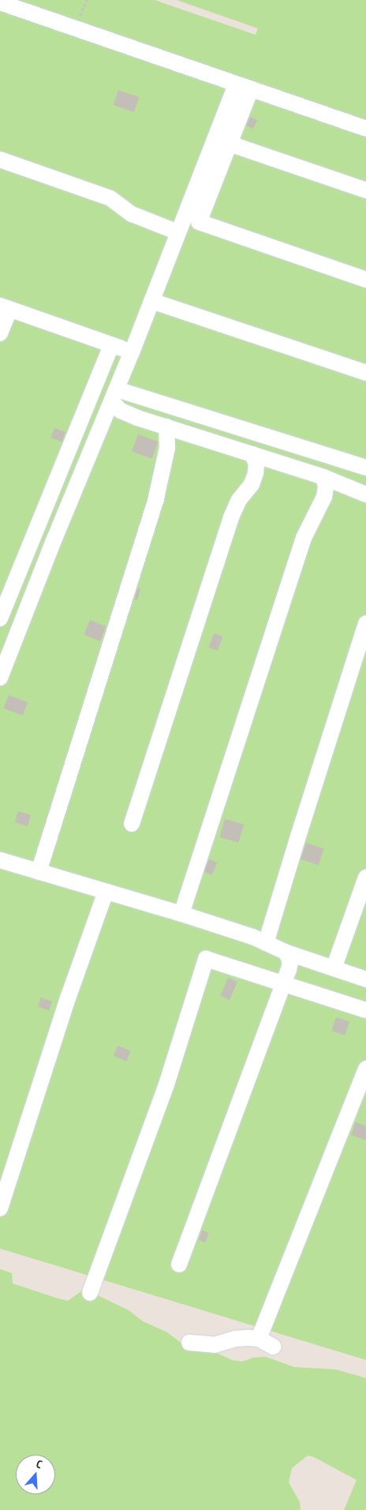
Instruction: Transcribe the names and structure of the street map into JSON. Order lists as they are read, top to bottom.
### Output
{
  "north": "top"
}
